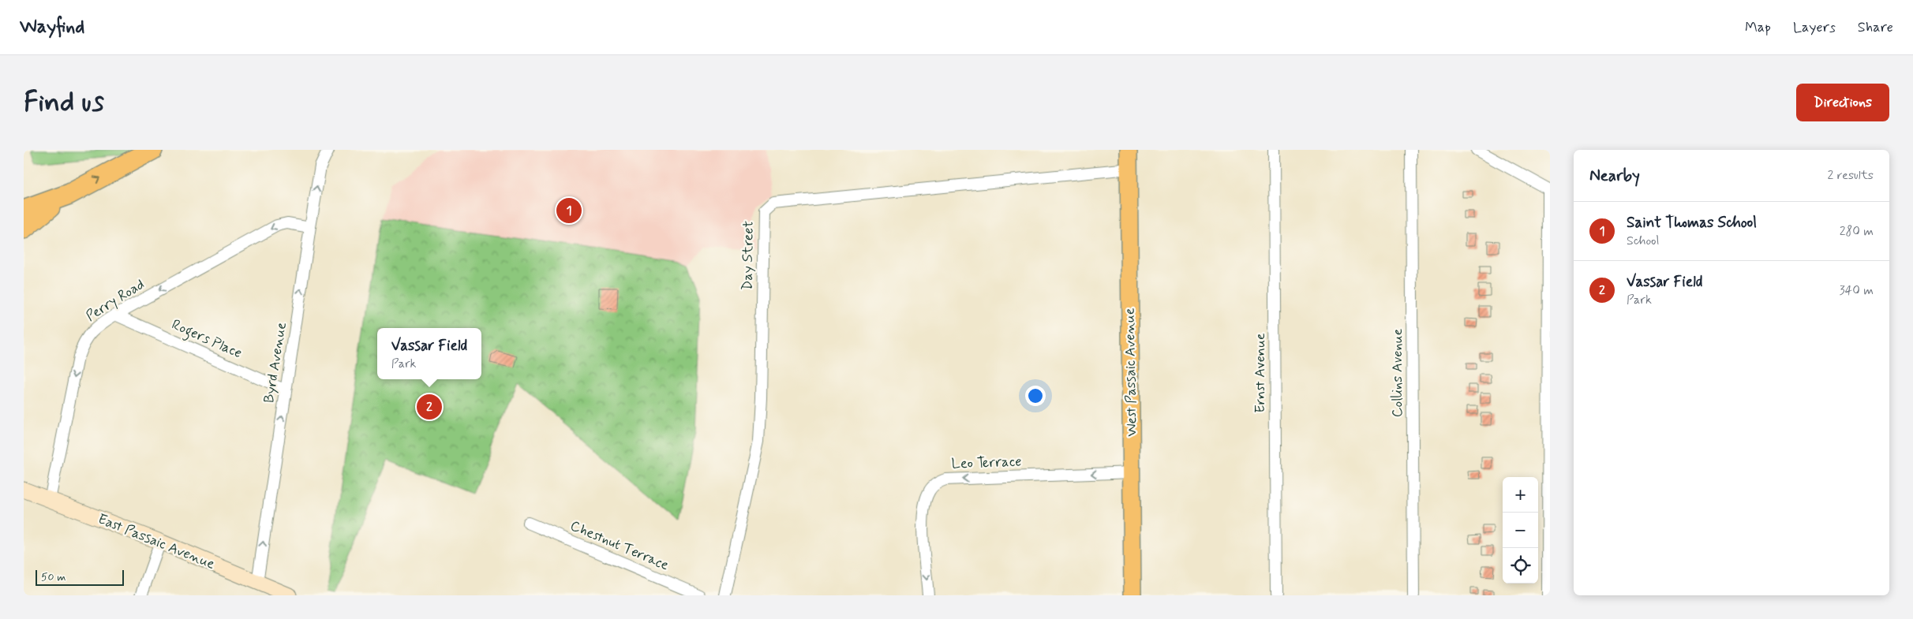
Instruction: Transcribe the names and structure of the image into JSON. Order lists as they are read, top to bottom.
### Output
{
  "streets": {
    "main road": ["West Passaic Avenue", "East Passaic Avenue"],
    "street": [
      "Day Street",
      "Perry Road",
      "Rogers Place",
      "Byrd Avenue",
      "Ernst Avenue",
      "Collins Avenue",
      "Leo Terrace",
      "Chestnut Terrace"
    ]
  },
  "crossings": [
    ["Day Street", "West Passaic Avenue"],
    ["Perry Road", "Rogers Place"],
    ["Perry Road", "Byrd Avenue"],
    ["Perry Road", "East Passaic Avenue"],
    ["Rogers Place", "Byrd Avenue"],
    ["Byrd Avenue", "East Passaic Avenue"],
    ["West Passaic Avenue", "Leo Terrace"]
  ],
  "one_way": ["Perry Road", "Byrd Avenue"],
  "scale_bar": "50 m",
  "page": {
    "header": "Wayfind",
    "nav": ["Map", "Layers", "Share"],
    "buttons": "Directions",
    "title": "Find us",
    "heading": ["Nearby", "2 results"],
    "pins": ["1", "2"],
    "list": [
      {
        "mark": "1",
        "name": "Saint Thomas School",
        "note": "School",
        "value": "280 m"
      },
      {
        "mark": "2",
        "name": "Vassar Field",
        "note": "Park",
        "value": "340 m"
      }
    ],
    "popup": ["Vassar Field", "Park"],
    "map_buttons": ["+", "−"],
    "scale": "50 m"
  }
}
